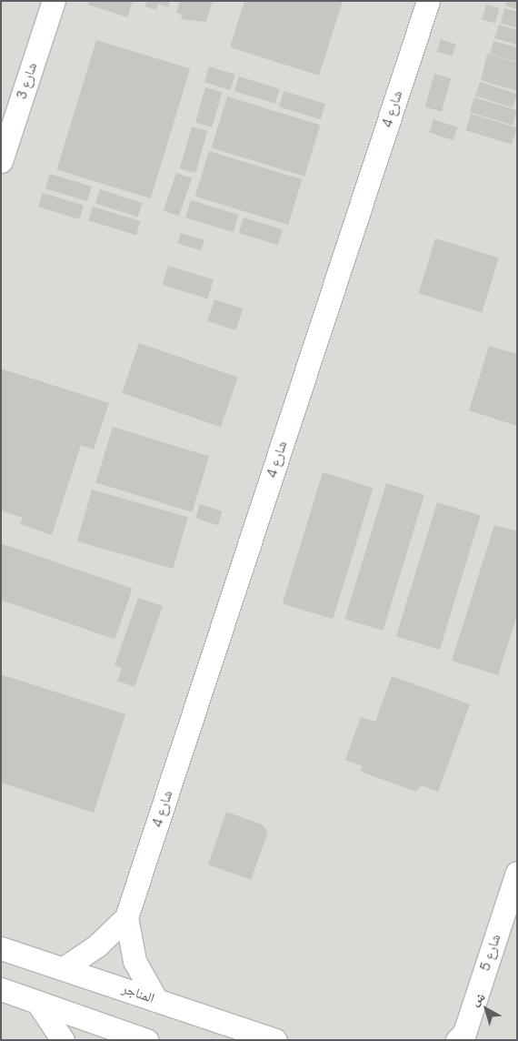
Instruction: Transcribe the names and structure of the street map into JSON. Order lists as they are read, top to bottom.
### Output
{
  "streets": {
    "street": [
      "شارع 3",
      "شارع 4",
      "شارع 5",
      "المناجر"
    ]
  },
  "crossings": [
    ["شارع 4", "المناجر"]
  ],
  "north": "top left"
}
